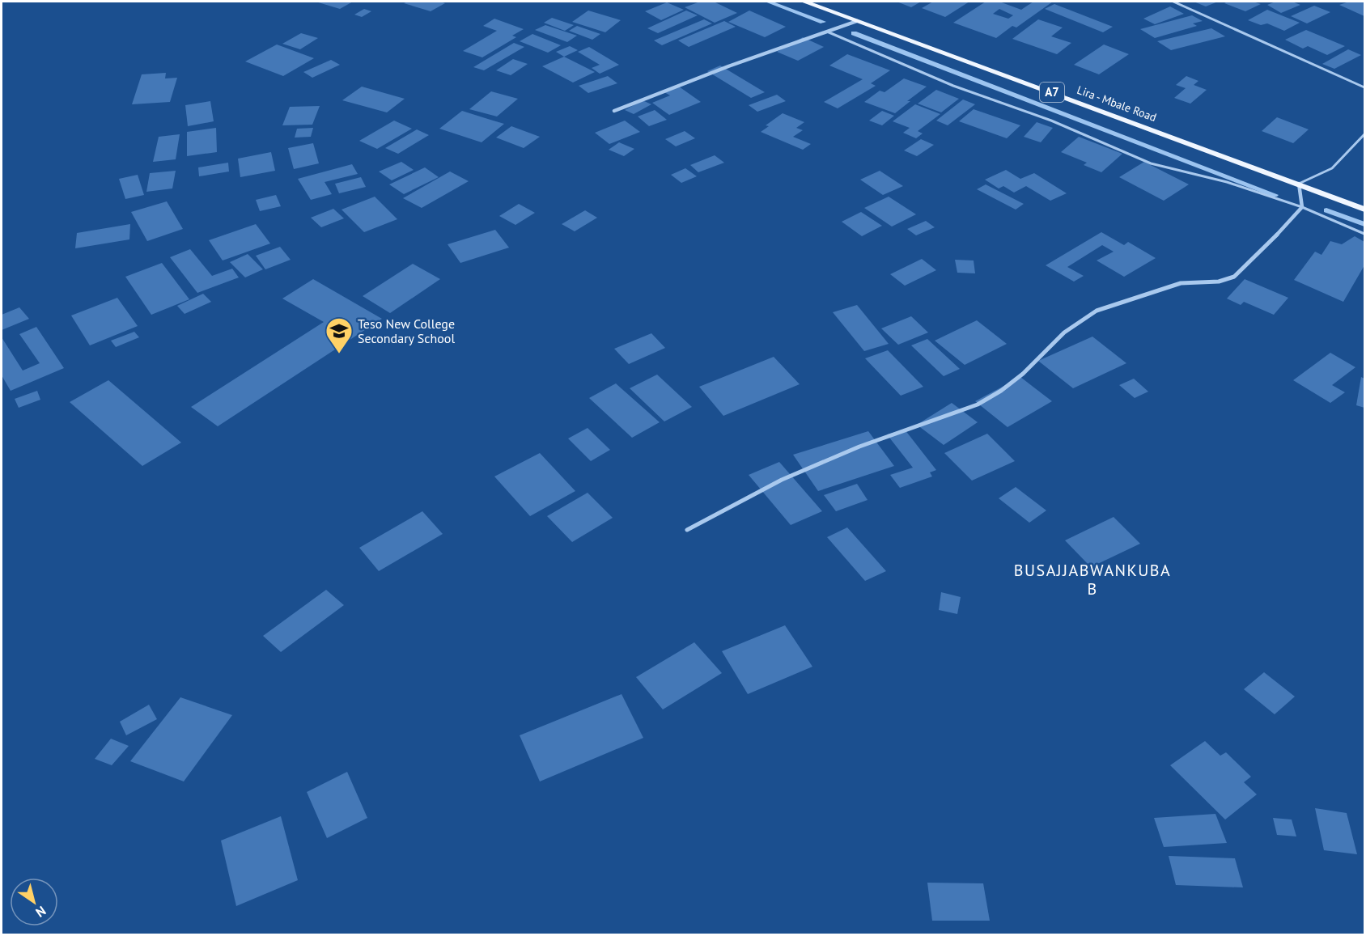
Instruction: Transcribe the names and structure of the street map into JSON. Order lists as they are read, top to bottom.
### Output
{
  "streets": {
    "main road": ["A7", "Lira - Mbale Road"]
  },
  "districts": ["BUSAJJABWANKUBA B"],
  "places": {
    "school or university": ["Teso New College Secondary School"]
  },
  "north": "bottom right"
}
